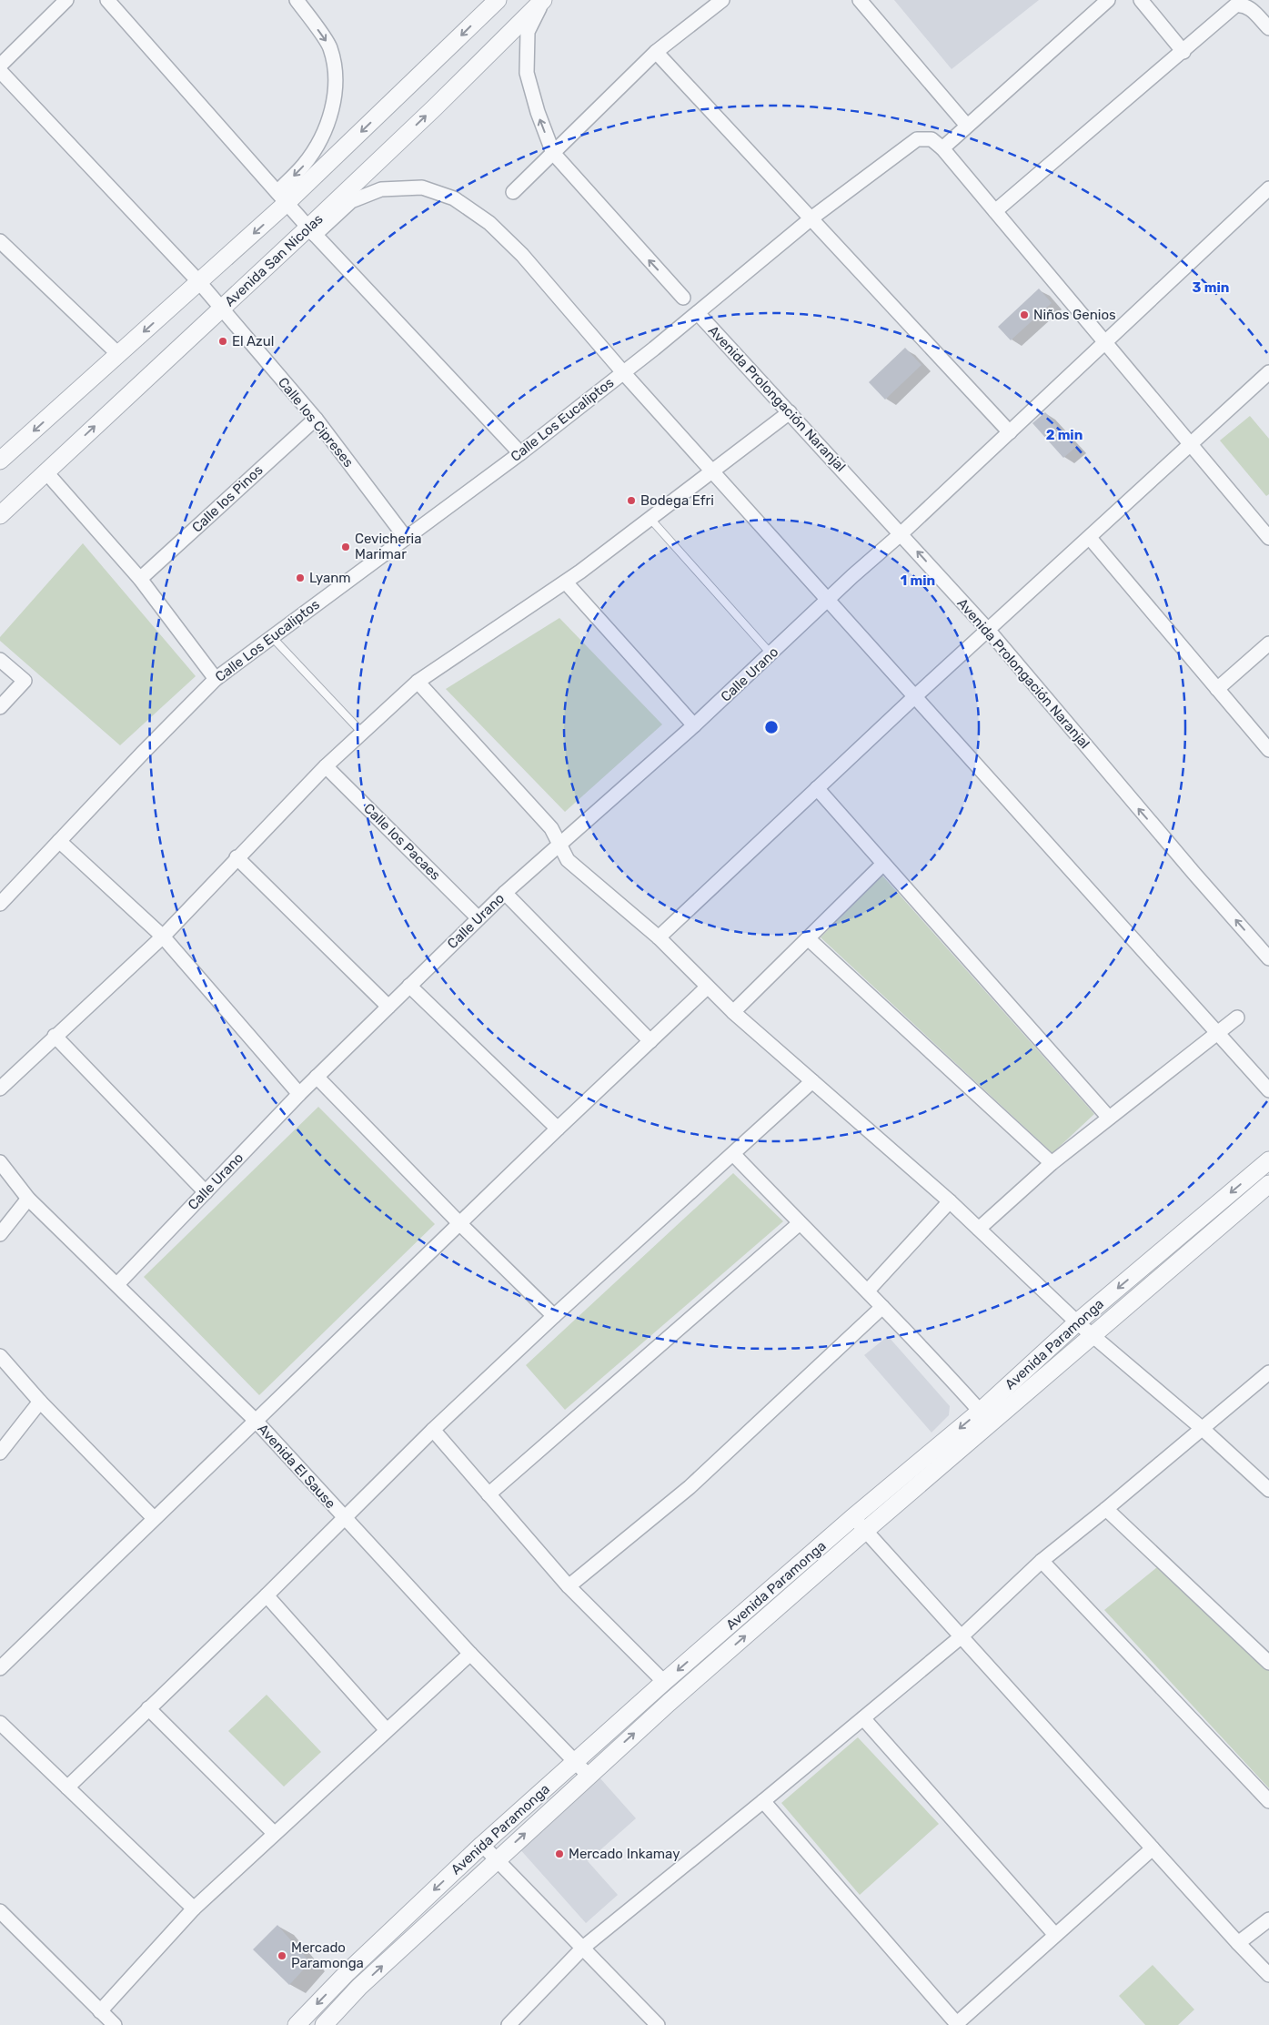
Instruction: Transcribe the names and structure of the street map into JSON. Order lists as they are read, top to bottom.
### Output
{
  "streets": {
    "street": [
      "Avenida San Nicolas",
      "Avenida Prolongación Naranjal",
      "Calle Los Eucaliptos",
      "Calle los Cipreses",
      "Calle los Pinos",
      "Calle Urano",
      "Calle los Pacaes",
      "Avenida Paramonga",
      "Avenida El Sause"
    ]
  },
  "crossings": [
    ["Avenida San Nicolas", "Calle los Cipreses"],
    ["Avenida Prolongación Naranjal", "Calle Los Eucaliptos"],
    ["Avenida Prolongación Naranjal", "Calle Urano"],
    ["Calle Los Eucaliptos", "Calle los Cipreses"],
    ["Calle los Cipreses", "Calle los Pinos"],
    ["Calle Urano", "Calle los Pacaes"],
    ["Calle Urano", "Avenida El Sause"],
    ["Avenida Paramonga", "Avenida El Sause"]
  ],
  "places": [
    "Niños Genios",
    "El Azul",
    "Bodega Efri",
    "Cevicheria Marimar",
    "Lyanm",
    "Mercado Inkamay",
    "Mercado Paramonga"
  ],
  "rings": ["3 min", "2 min", "1 min"]
}
